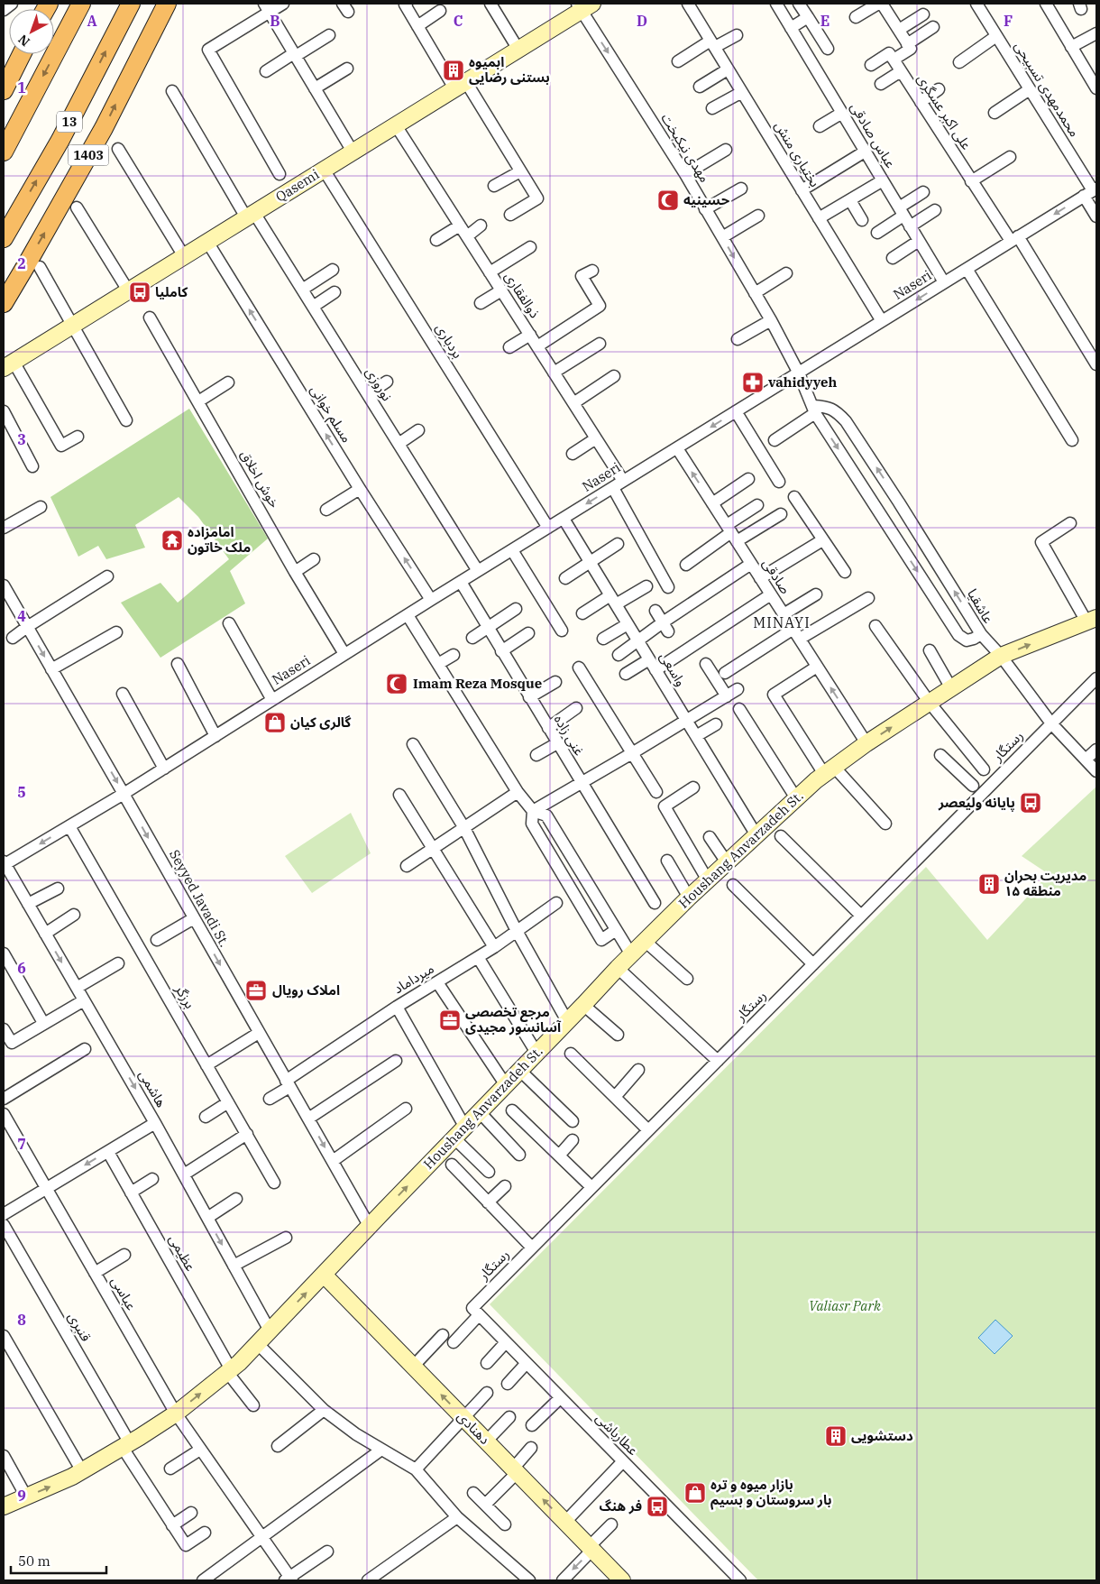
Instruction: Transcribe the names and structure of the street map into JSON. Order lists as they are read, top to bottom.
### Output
{
  "streets": {
    "highway": ["13", "1403"],
    "main road": ["Qasemi", "Houshang Anvarzadeh St.", "دهنادی"],
    "street": [
      "محمدمهدی تسبیحی",
      "علی اکبر عسگری",
      "عباس صادقی",
      "مهدی نیکبخت",
      "بختیاری منش",
      "Naseri",
      "ذوالفقاری",
      "بردباری",
      "نوروزی",
      "مسلم خوانی",
      "خوش اخلاق",
      "صادقی",
      "عاشقیا",
      "واسعی",
      "غنی زاده",
      "رستگار",
      "Seyyed Javadi St.",
      "میرداماد",
      "برزگر",
      "هاشمی",
      "عظیمی",
      "عباسی",
      "قنبری",
      "عطارباشی"
    ]
  },
  "crossings": [
    ["محمدمهدی تسبیحی", "Naseri"],
    ["علی اکبر عسگری", "Naseri"],
    ["عباس صادقی", "Naseri"],
    ["مهدی نیکبخت", "Qasemi"],
    ["مهدی نیکبخت", "Naseri"],
    ["مهدی نیکبخت", "عاشقیا"],
    ["بختیاری منش", "Naseri"],
    ["Qasemi", "ذوالفقاری"],
    ["Qasemi", "بردباری"],
    ["Qasemi", "نوروزی"],
    ["Qasemi", "مسلم خوانی"],
    ["Naseri", "ذوالفقاری"],
    ["Naseri", "بردباری"],
    ["Naseri", "نوروزی"],
    ["Naseri", "مسلم خوانی"],
    ["Naseri", "خوش اخلاق"],
    ["Naseri", "صادقی"],
    ["Naseri", "عاشقیا"],
    ["Naseri", "واسعی"],
    ["Naseri", "غنی زاده"],
    ["Naseri", "Seyyed Javadi St."],
    ["Naseri", "برزگر"],
    ["Naseri", "هاشمی"],
    ["صادقی", "Houshang Anvarzadeh St."],
    ["واسعی", "Houshang Anvarzadeh St."],
    ["رستگار", "عطارباشی"],
    ["Houshang Anvarzadeh St.", "Seyyed Javadi St."],
    ["Houshang Anvarzadeh St.", "هاشمی"],
    ["Houshang Anvarzadeh St.", "عظیمی"],
    ["Houshang Anvarzadeh St.", "عباسی"],
    ["Houshang Anvarzadeh St.", "قنبری"],
    ["Houshang Anvarzadeh St.", "دهنادی"],
    ["Seyyed Javadi St.", "میرداماد"]
  ],
  "one_way": [
    "مهدی نیکبخت",
    "مسلم خوانی",
    "Houshang Anvarzadeh St.",
    "Seyyed Javadi St.",
    "هاشمی"
  ],
  "districts": ["MINAYI"],
  "parks": ["Valiasr Park"],
  "places": {
    "building": ["ابمیوه بستنی رضایی", "مدیریت بحران منطقه ۱۵", "دستشویی"],
    "mosque": ["حسینیه", "Imam Reza Mosque"],
    "bus stop": ["کاملیا", "پایانه ولیعصر", "فر هنگ"],
    "pharmacy": ["vahidyyeh"],
    "temple": ["امامزاده ملک خاتون"],
    "shop": ["گالری کیان", "بازار میوه و تره بار سروستان و بسیم"],
    "office": ["املاک رویال", "مرجع تخصصی آسانسور مجیدی"]
  },
  "scale_bar": "50 m",
  "north": "bottom left",
  "grid": {
    "columns": [
      "A",
      "B",
      "C",
      "D",
      "E",
      "F"
    ],
    "rows": [
      "1",
      "2",
      "3",
      "4",
      "5",
      "6",
      "7",
      "8",
      "9"
    ]
  }
}
